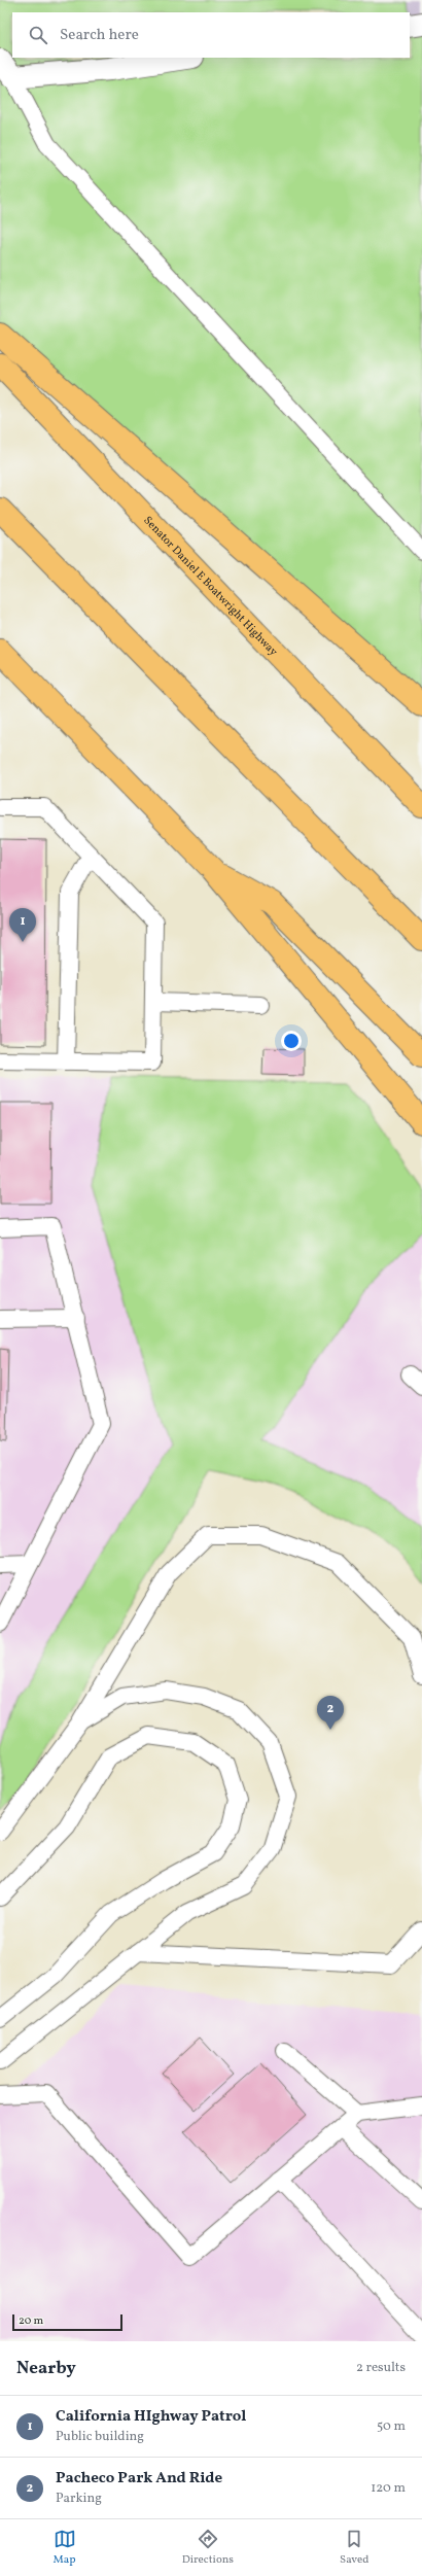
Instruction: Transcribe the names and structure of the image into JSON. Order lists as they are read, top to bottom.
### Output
{
  "streets": {
    "highway": ["Senator Daniel E Boatwright Highway"]
  },
  "scale_bar": "20 m",
  "page": {
    "search": "Search here",
    "pins": ["1", "2"],
    "scale": "20 m",
    "heading": ["Nearby", "2 results"],
    "list": [
      {
        "mark": "1",
        "name": "California HIghway Patrol",
        "note": "Public building",
        "value": "50 m"
      },
      {
        "mark": "2",
        "name": "Pacheco Park And Ride",
        "note": "Parking",
        "value": "120 m"
      }
    ],
    "nav": ["Map", "Directions", "Saved"]
  }
}
